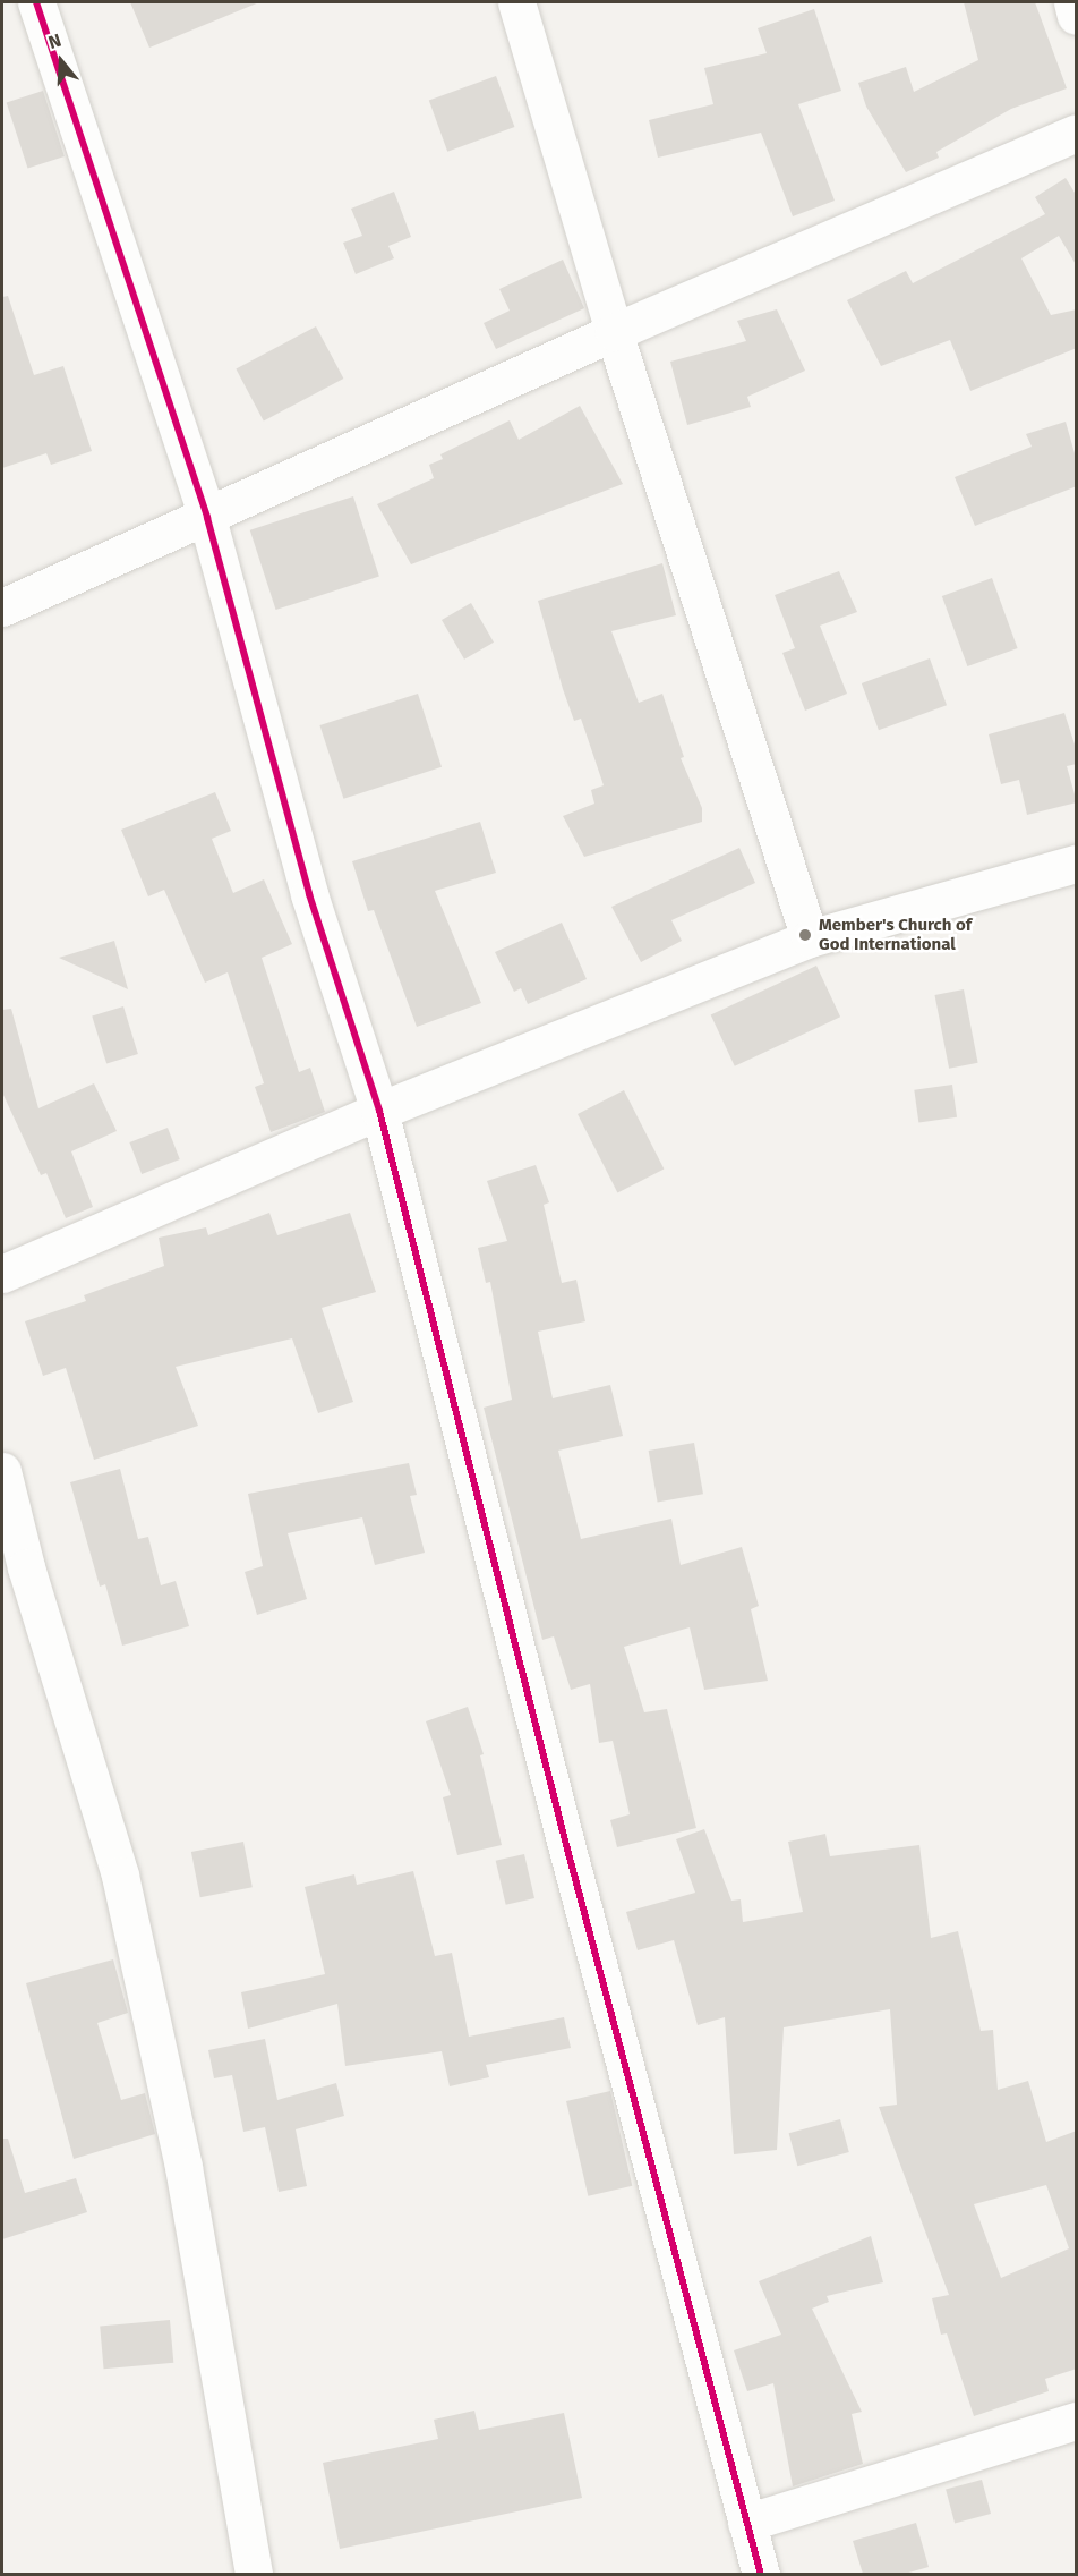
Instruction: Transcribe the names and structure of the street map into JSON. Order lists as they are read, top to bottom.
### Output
{
  "places": ["Member's Church of God International"],
  "north": "top"
}
